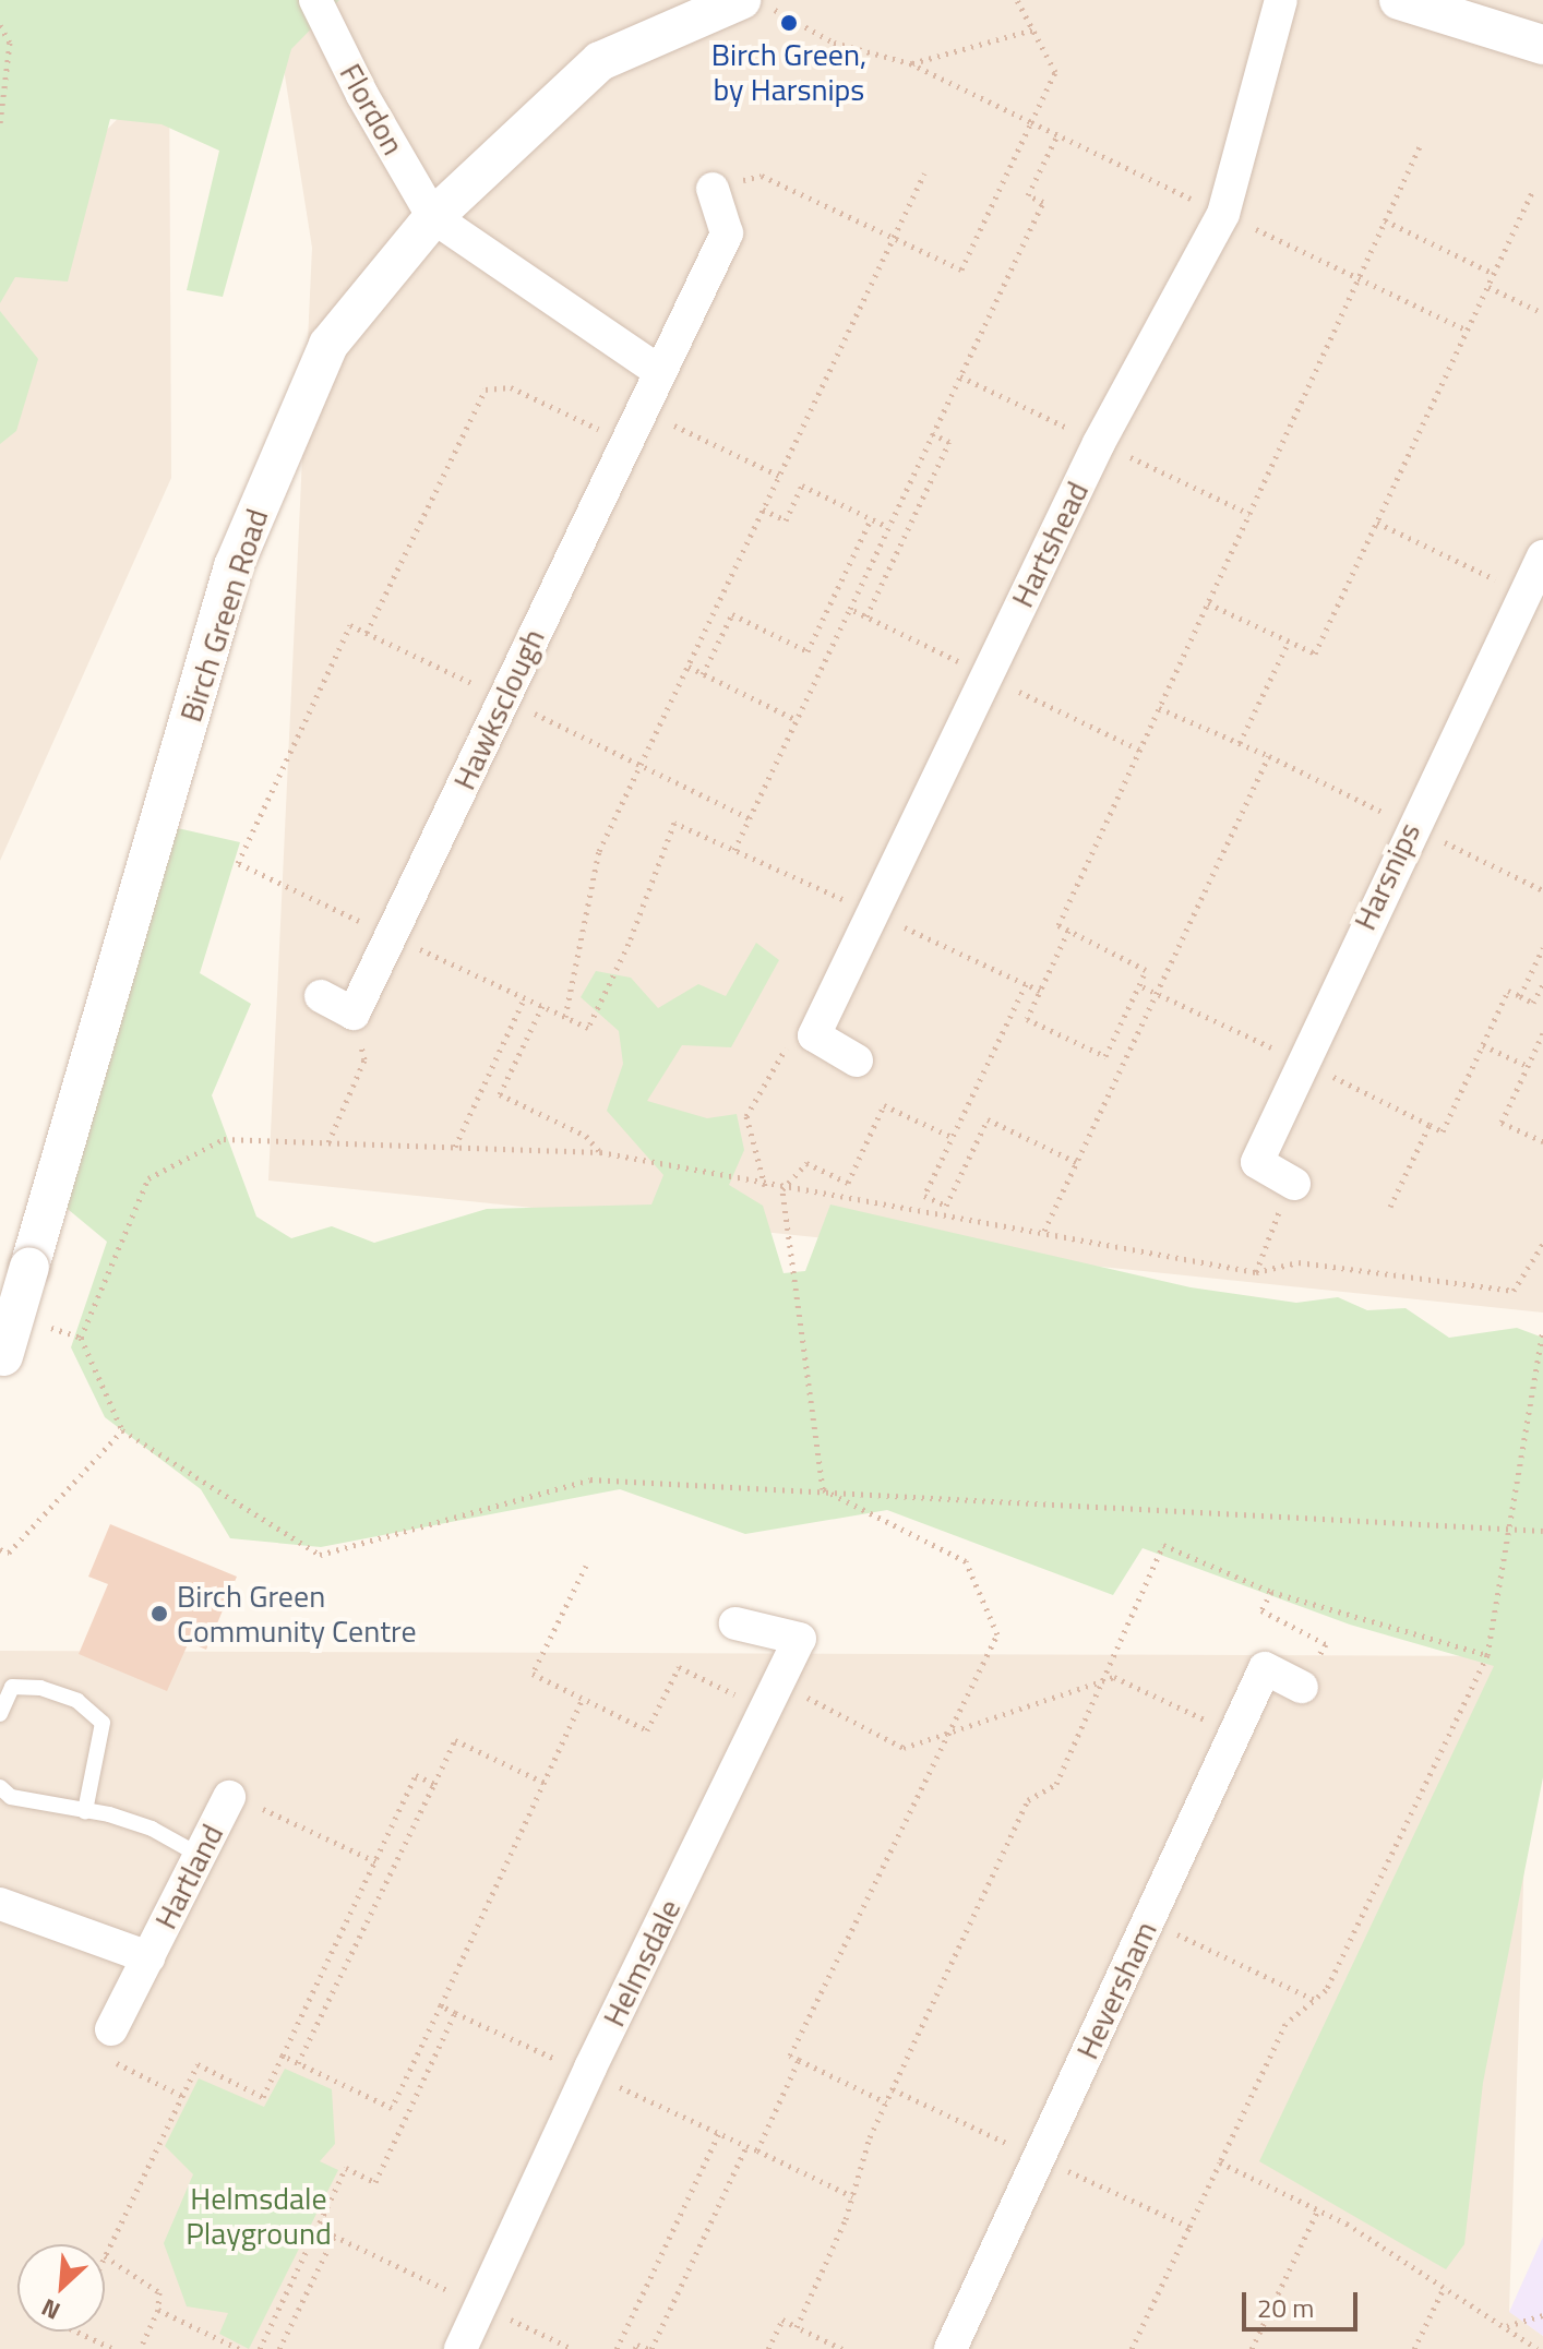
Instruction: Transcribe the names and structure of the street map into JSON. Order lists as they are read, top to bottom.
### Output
{
  "streets": {
    "street": [
      "Flordon",
      "Hartshead",
      "Birch Green Road",
      "Hawksclough",
      "Harsnips",
      "Hartland",
      "Helmsdale",
      "Heversham"
    ]
  },
  "crossings": [
    ["Flordon", "Birch Green Road"]
  ],
  "parks": ["Helmsdale Playground"],
  "places": ["Birch Green, by Harsnips", "Birch Green Community Centre"],
  "scale_bar": "20 m",
  "north": "bottom left"
}
